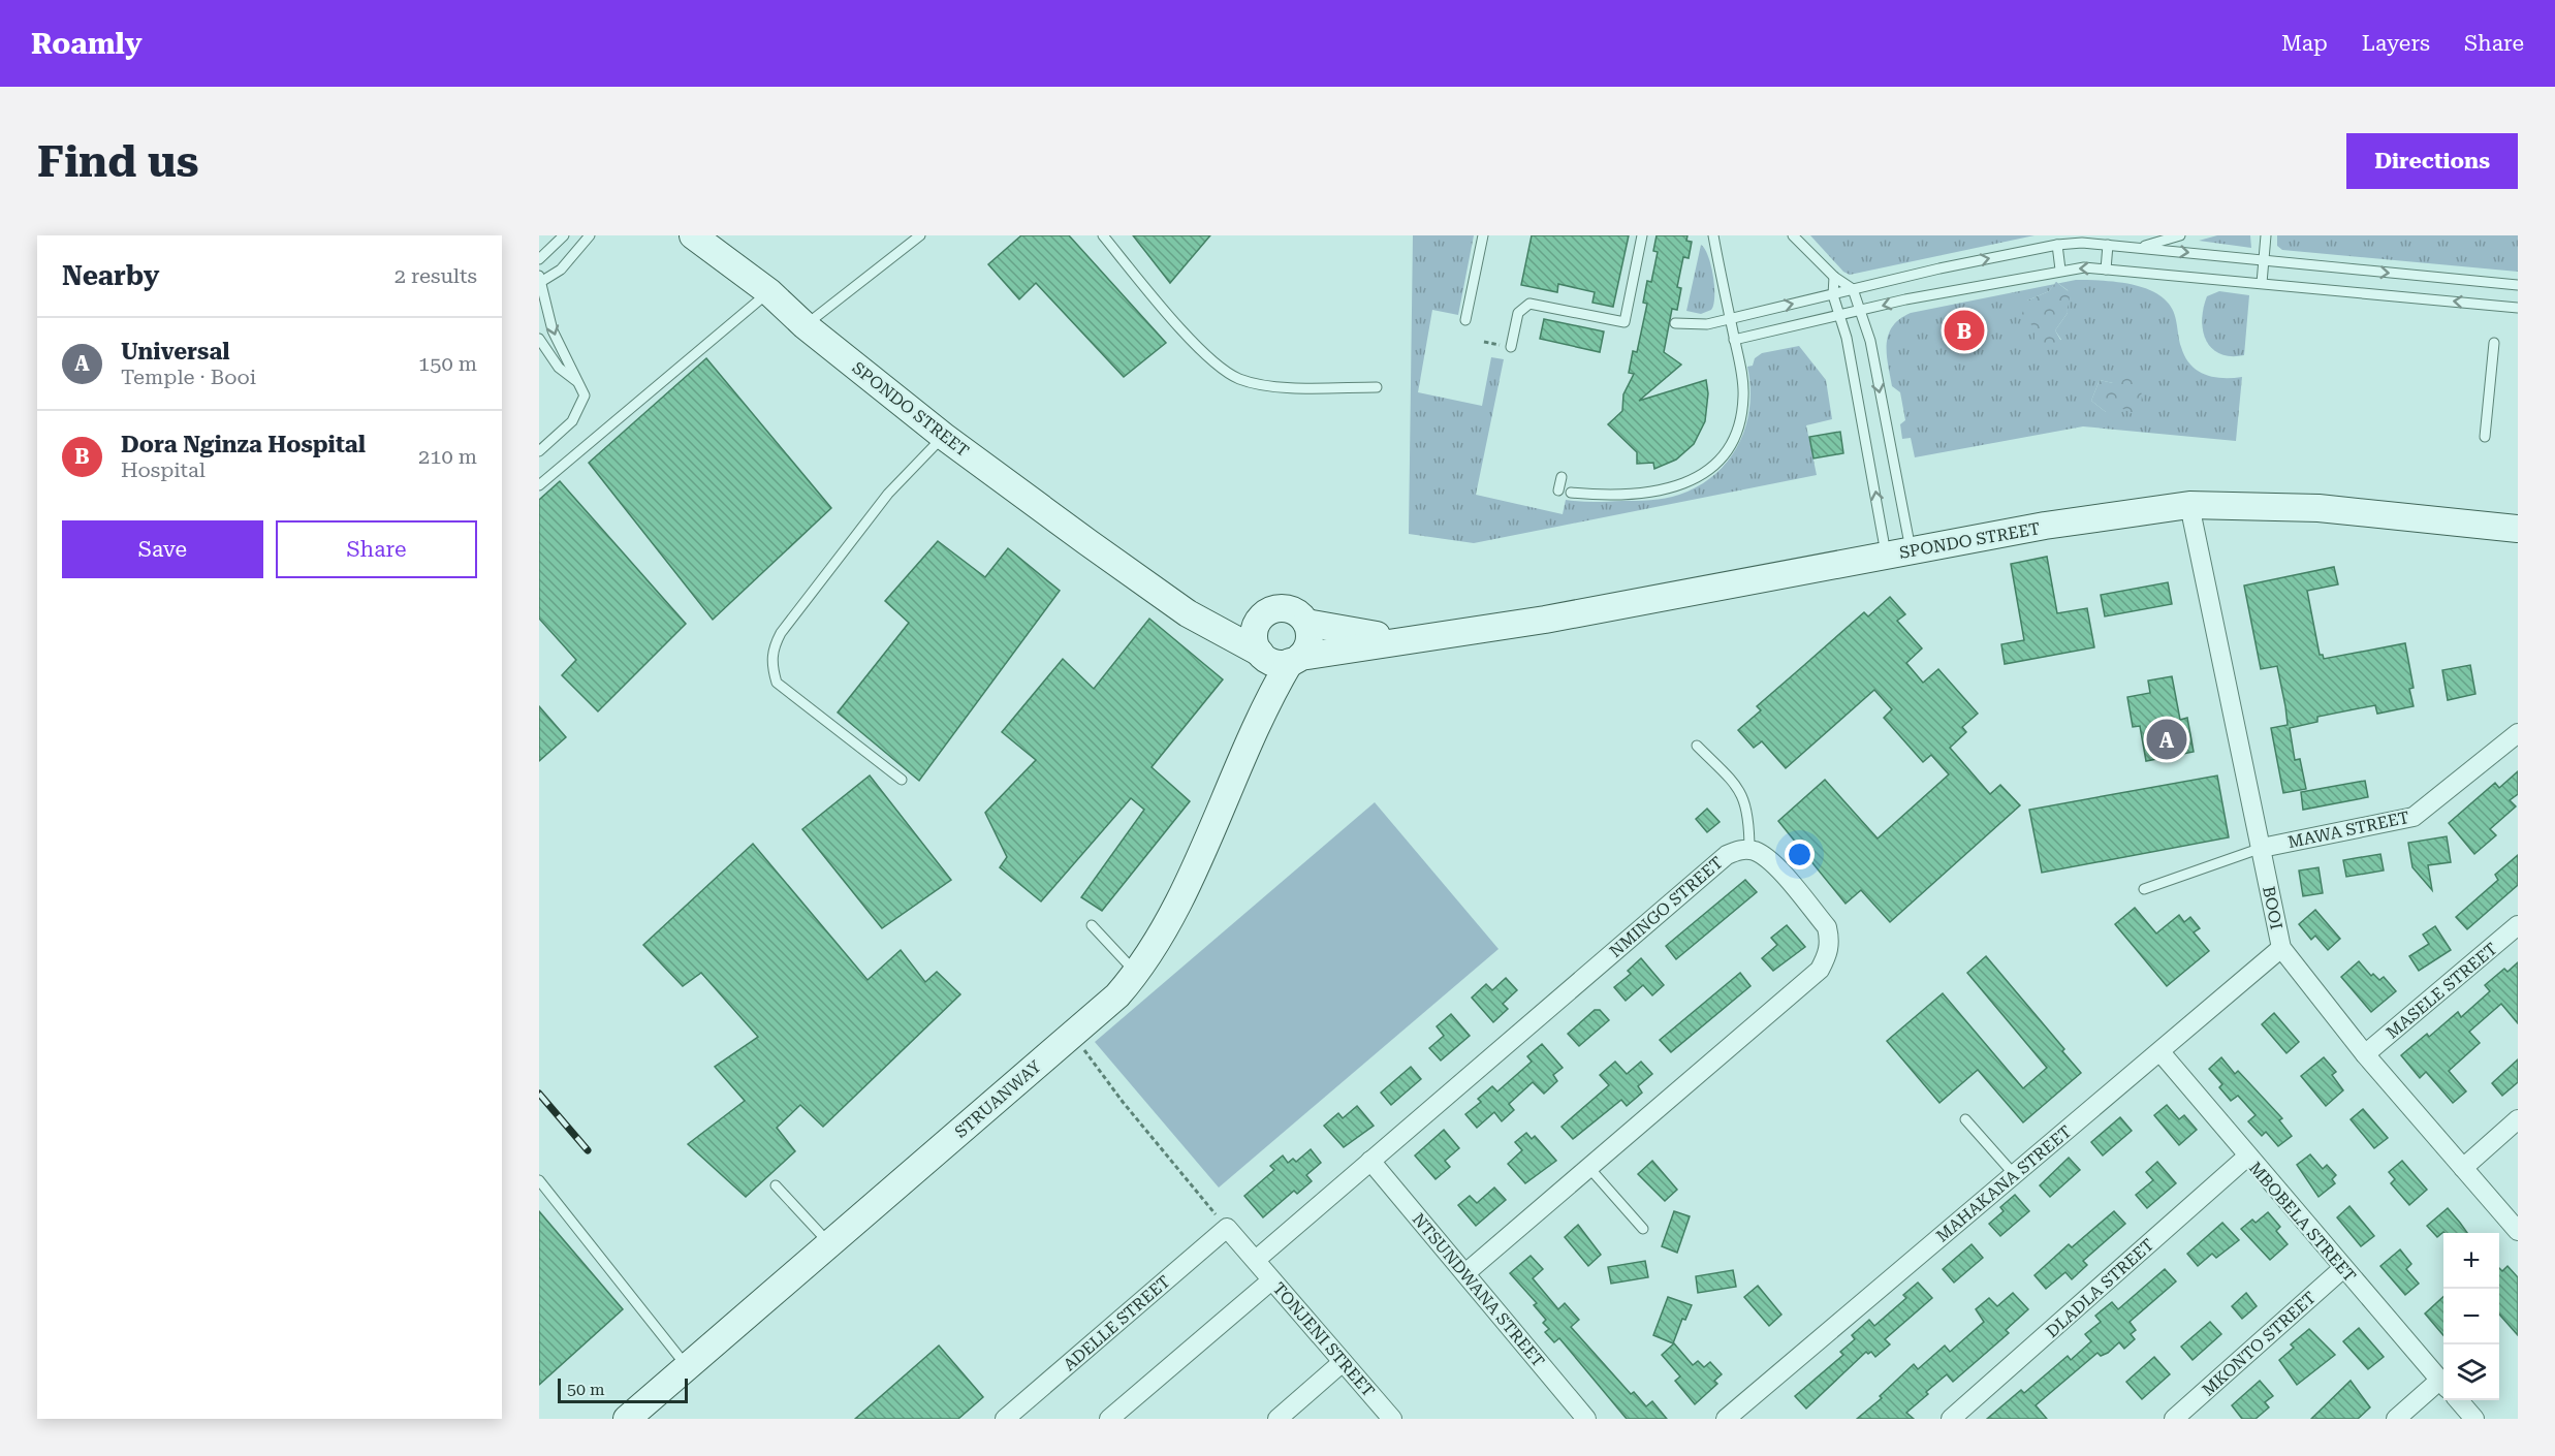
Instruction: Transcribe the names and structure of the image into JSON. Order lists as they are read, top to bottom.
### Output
{
  "streets": {
    "main road": ["SPONDO STREET", "STRUANWAY"],
    "street": [
      "MAWA STREET",
      "NMINGO STREET",
      "BOOI",
      "MASELE STREET",
      "MAHAKANA STREET",
      "MBOBELA STREET",
      "DLADLA STREET",
      "NTSUNDWANA STREET",
      "ADELLE STREET",
      "TONJENI STREET",
      "MKONTO STREET"
    ]
  },
  "crossings": [
    ["SPONDO STREET", "BOOI"],
    ["SPONDO STREET", "STRUANWAY"],
    ["MAWA STREET", "BOOI"],
    ["NMINGO STREET", "NTSUNDWANA STREET"],
    ["NMINGO STREET", "TONJENI STREET"],
    ["BOOI", "MASELE STREET"],
    ["BOOI", "MAHAKANA STREET"],
    ["MAHAKANA STREET", "MBOBELA STREET"],
    ["MBOBELA STREET", "DLADLA STREET"],
    ["MBOBELA STREET", "MKONTO STREET"],
    ["ADELLE STREET", "TONJENI STREET"]
  ],
  "scale_bar": "50 m",
  "page": {
    "header": "Roamly",
    "nav": ["Map", "Layers", "Share"],
    "buttons": [
      "Directions",
      ["Save", "Share"]
    ],
    "title": "Find us",
    "heading": ["Nearby", "2 results"],
    "pins": ["B", "A"],
    "list": [
      {
        "mark": "A",
        "name": "Universal",
        "note": "Temple · Booi",
        "value": "150 m"
      },
      {
        "mark": "B",
        "name": "Dora Nginza Hospital",
        "note": "Hospital",
        "value": "210 m"
      }
    ],
    "map_buttons": ["+", "−"],
    "scale": "50 m"
  }
}
